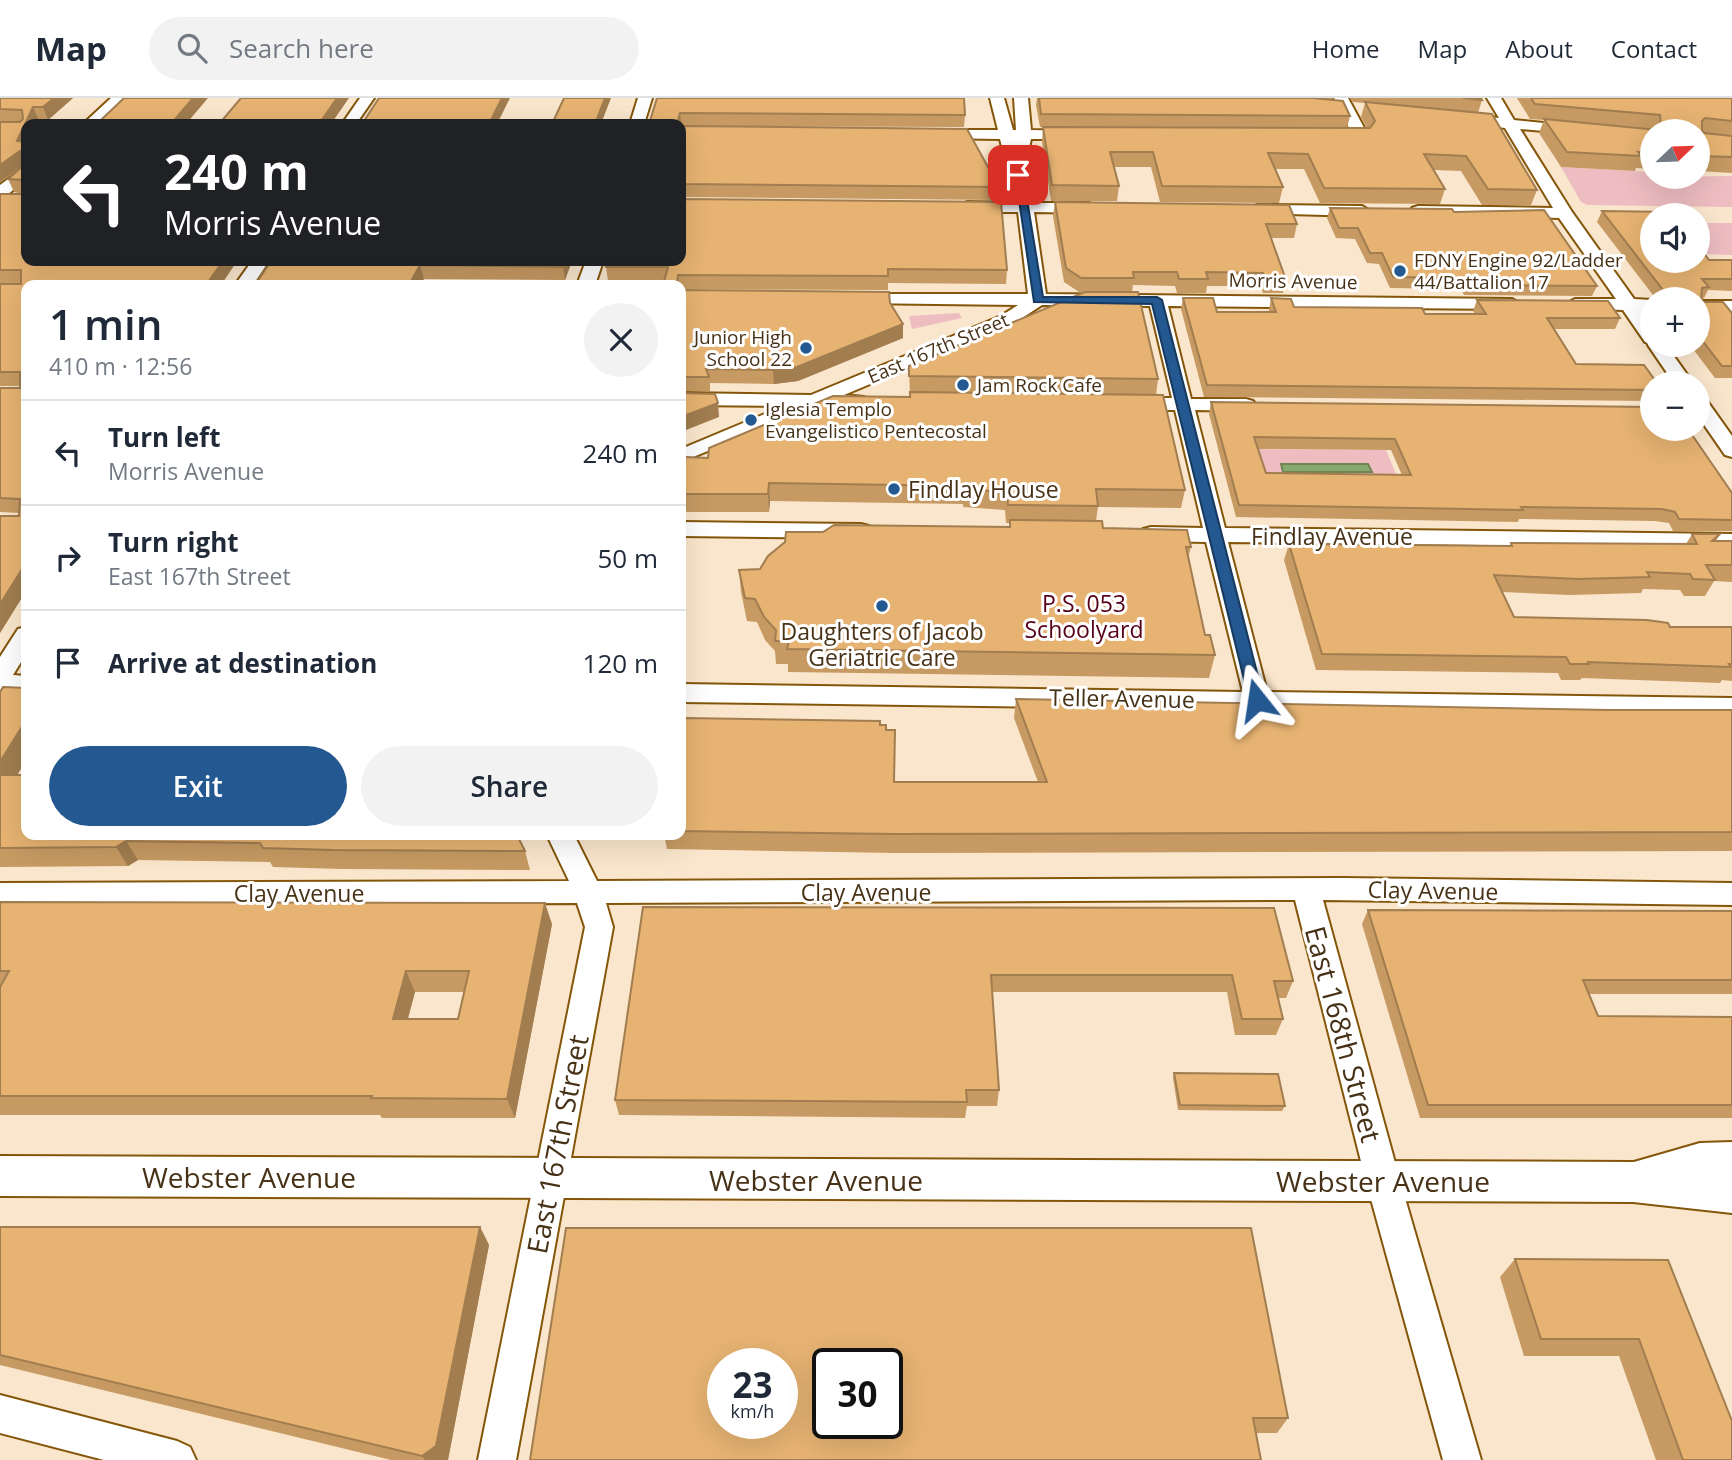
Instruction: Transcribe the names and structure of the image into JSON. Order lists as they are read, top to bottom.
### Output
{
  "streets": {
    "main road": ["Webster Avenue"],
    "street": [
      "Morris Avenue",
      "East 167th Street",
      "Findlay Avenue",
      "Teller Avenue",
      "Clay Avenue",
      "East 168th Street"
    ]
  },
  "crossings": [
    ["Morris Avenue", "East 167th Street"],
    ["East 167th Street", "Clay Avenue"],
    ["East 167th Street", "Webster Avenue"],
    ["Clay Avenue", "East 168th Street"],
    ["East 168th Street", "Webster Avenue"]
  ],
  "parks": ["P.S. 053 Schoolyard"],
  "places": [
    "FDNY Engine 92/Ladder 44/Battalion 17",
    "Junior High School 22",
    "Jam Rock Cafe",
    "Iglesia Templo Evangelistico Pentecostal",
    "Findlay House",
    "Daughters of Jacob Geriatric Care"
  ],
  "north": "top right",
  "page": {
    "header": "Map",
    "search": "Search here",
    "nav": [
      "Home",
      "Map",
      "About",
      "Contact"
    ],
    "map_buttons": ["+", "−"],
    "turn": ["240 m", "Morris Avenue"],
    "heading": ["1 min", "410 m · 12:56"],
    "list": [
      {
        "name": "Turn left",
        "note": "Morris Avenue",
        "value": "240 m"
      },
      {
        "name": "Turn right",
        "note": "East 167th Street",
        "value": "50 m"
      },
      {
        "name": "Arrive at destination",
        "value": "120 m"
      }
    ],
    "buttons": ["Exit", "Share"],
    "speed": "23 km/h",
    "limit": "30"
  }
}
